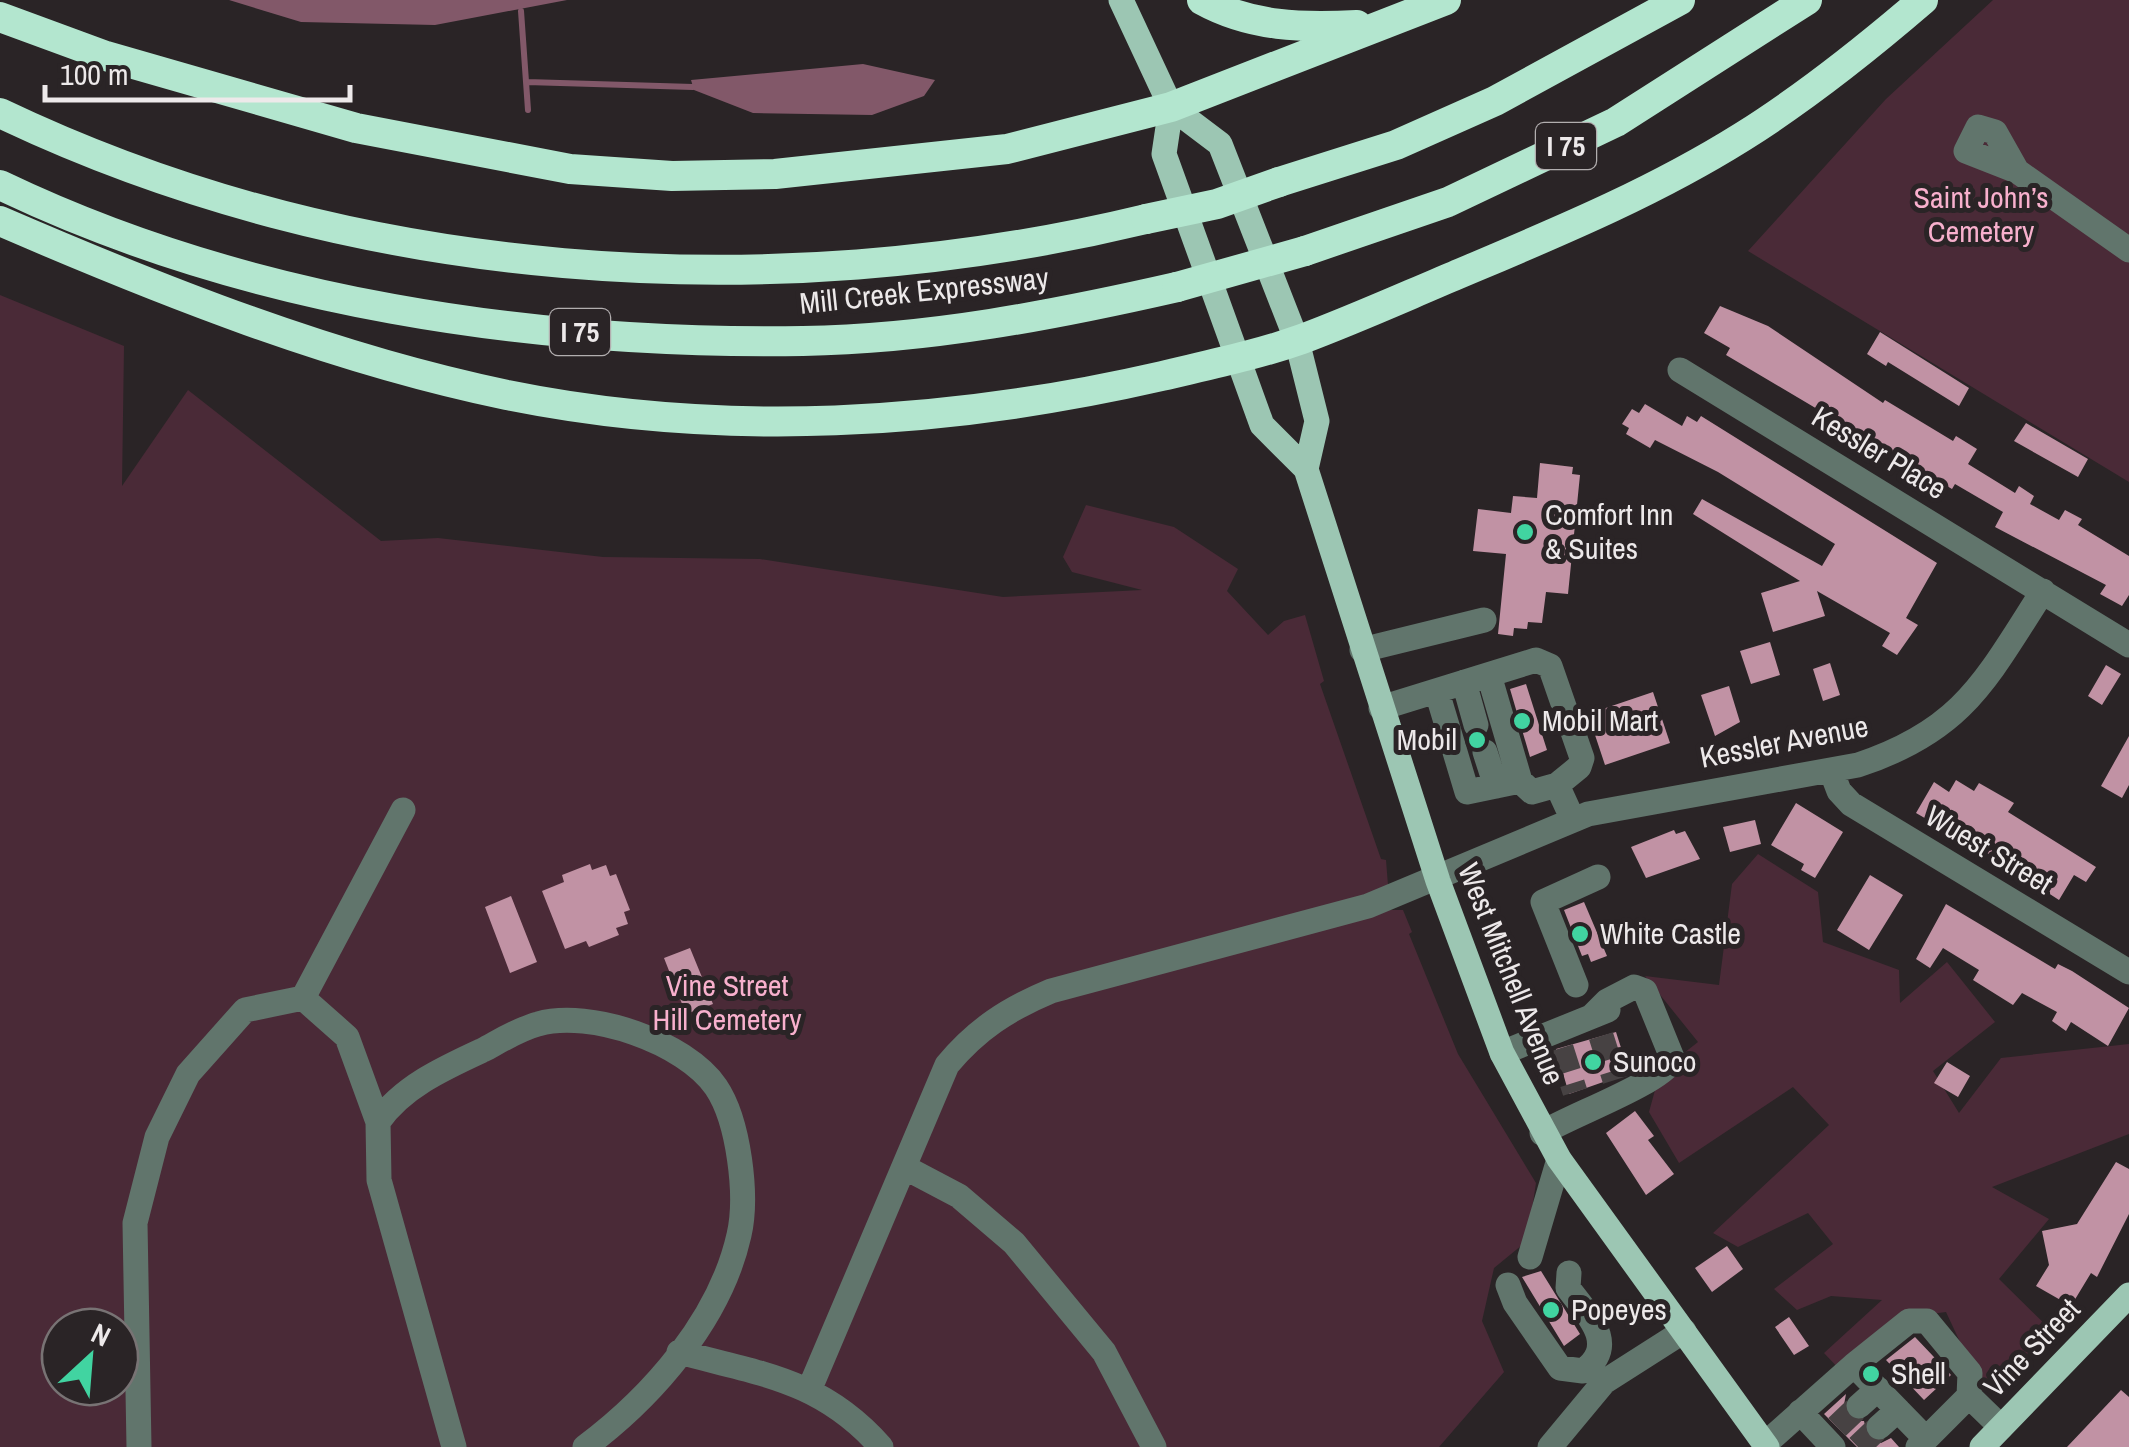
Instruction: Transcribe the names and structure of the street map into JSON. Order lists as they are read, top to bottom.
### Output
{
  "streets": {
    "highway": ["I 75", "Mill Creek Expressway"],
    "main road": ["West Mitchell Avenue", "Vine Street"],
    "street": ["Kessler Place", "Kessler Avenue", "Wuest Street"]
  },
  "crossings": [
    ["Kessler Place", "Kessler Avenue"],
    ["Kessler Avenue", "Wuest Street"],
    ["Kessler Avenue", "West Mitchell Avenue"]
  ],
  "parks": ["Saint John’s Cemetery", "Vine Street Hill Cemetery"],
  "places": [
    "Comfort Inn & Suites",
    "Mobil Mart",
    "Mobil",
    "White Castle",
    "Sunoco",
    "Popeyes",
    "Shell"
  ],
  "scale_bar": "100 m",
  "north": "top right"
}
